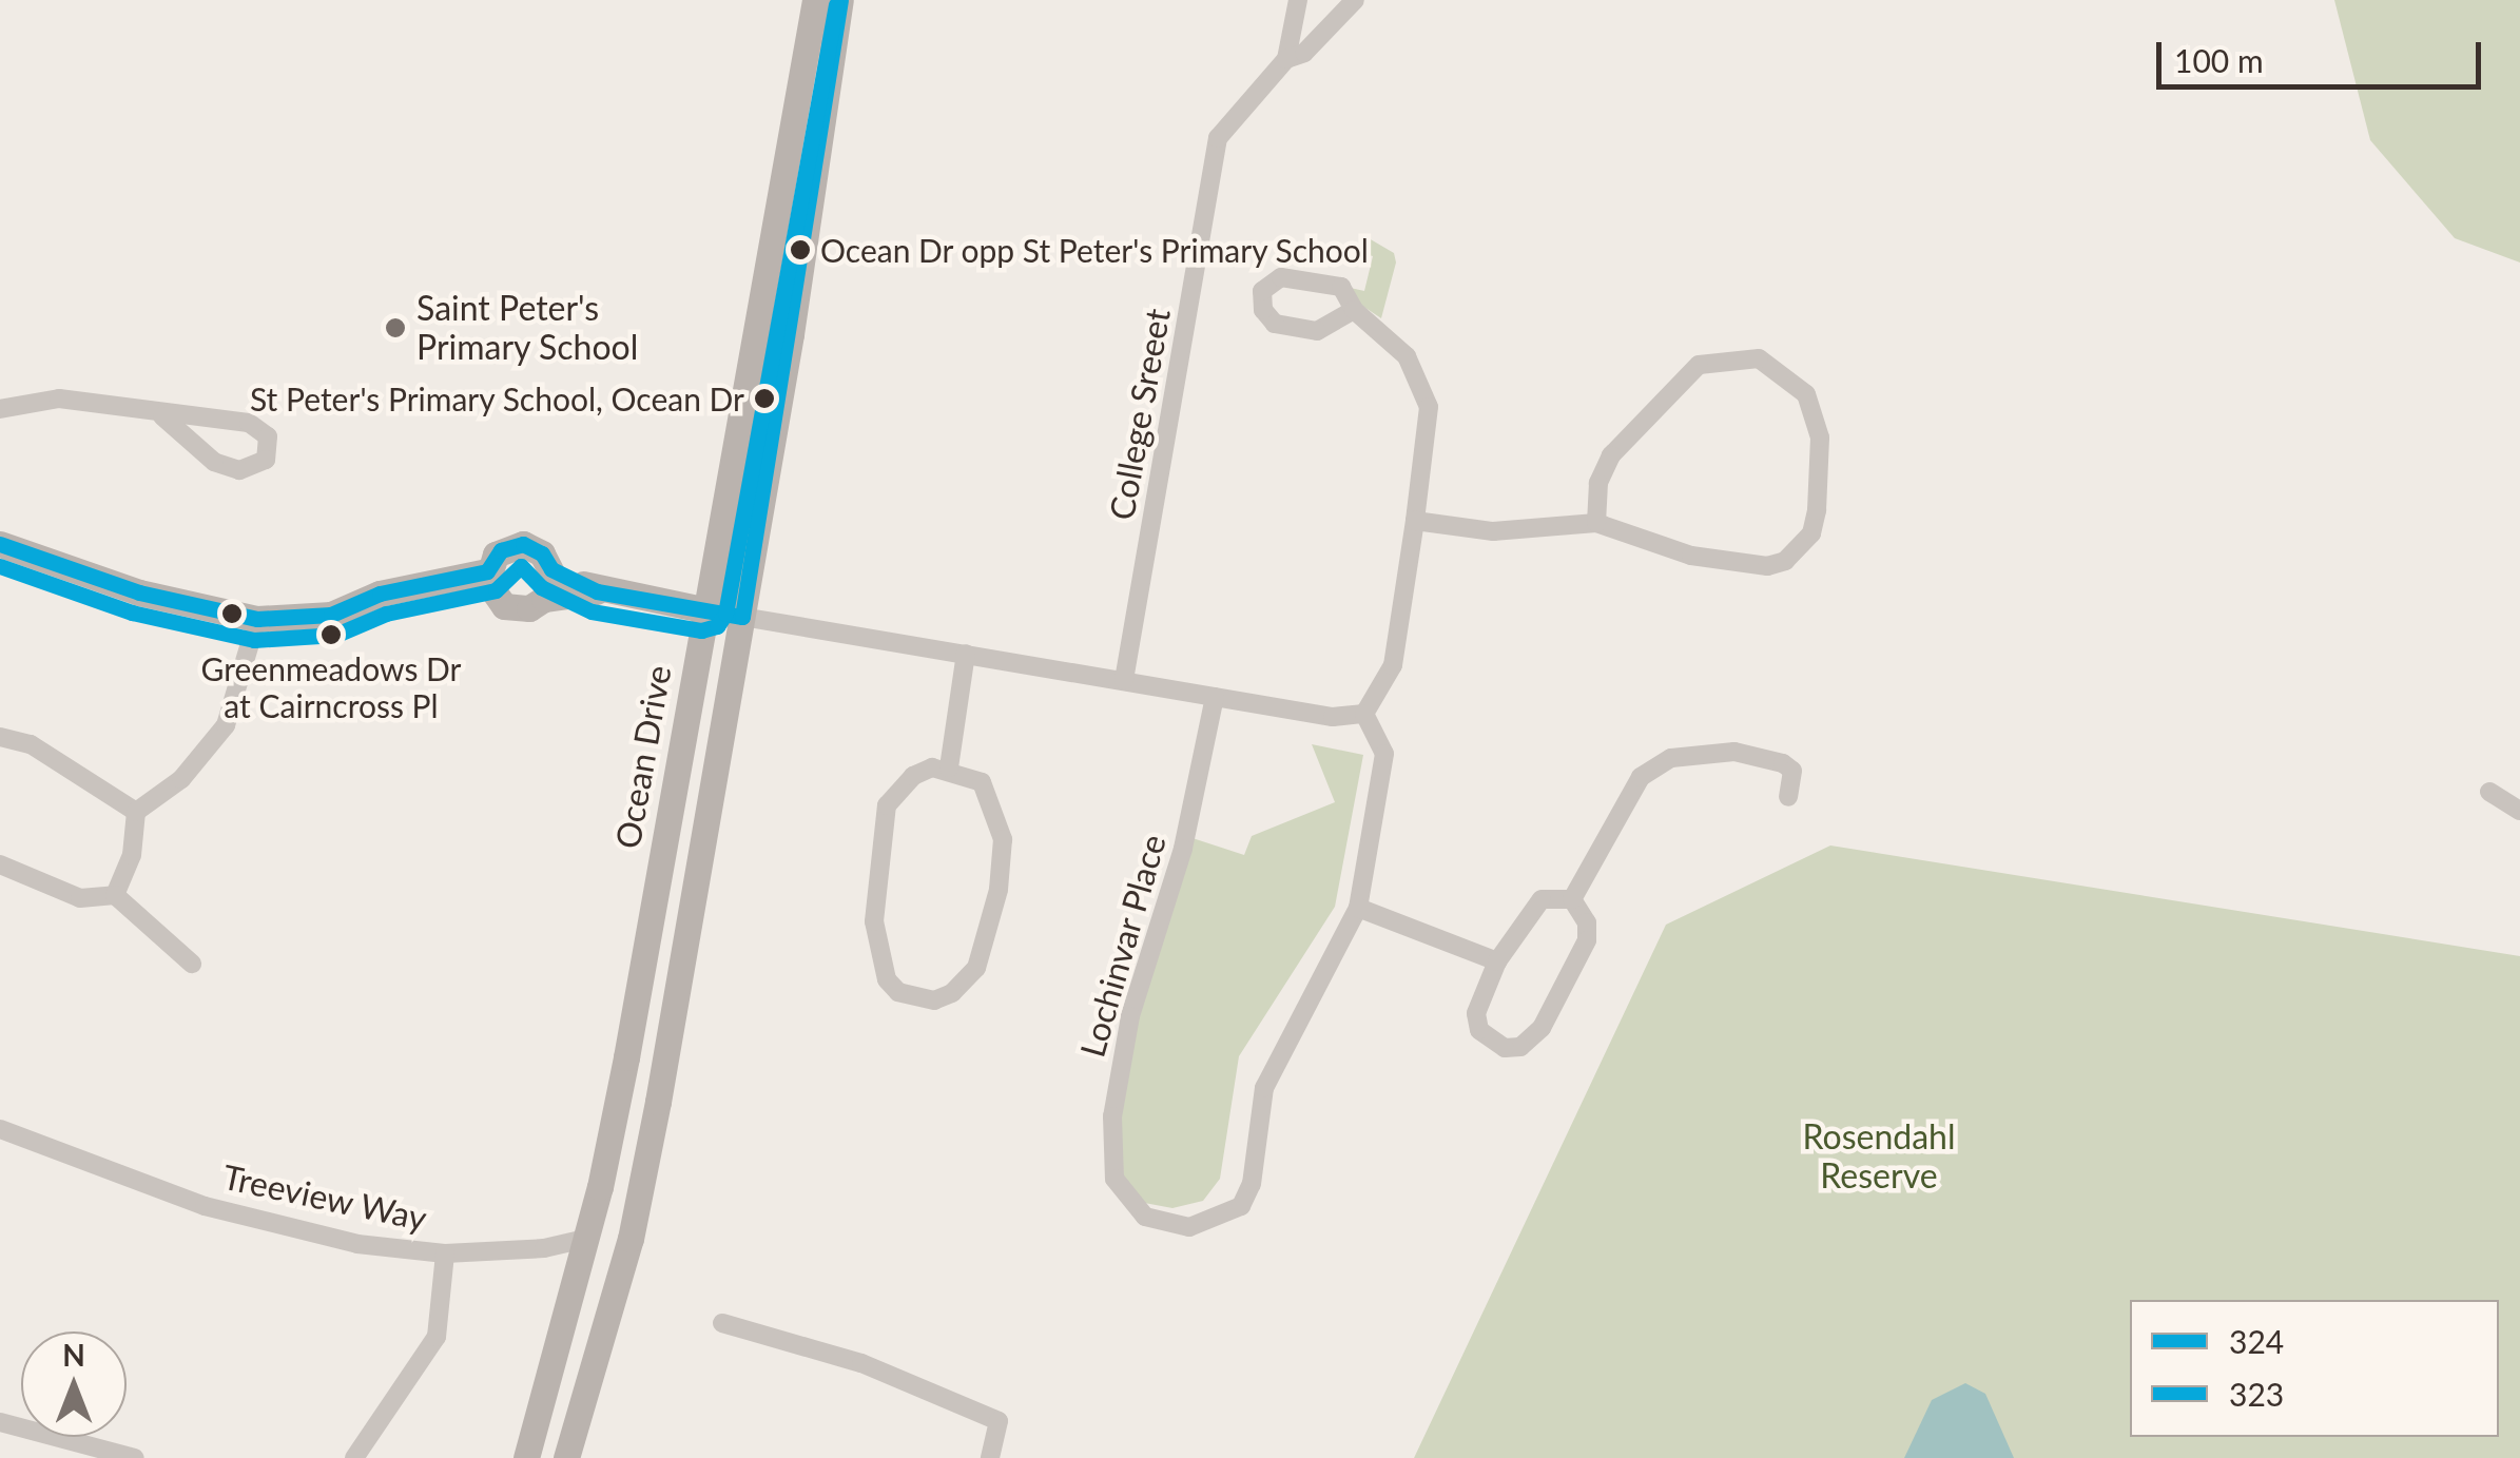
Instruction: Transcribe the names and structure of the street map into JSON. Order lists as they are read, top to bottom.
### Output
{
  "streets": {
    "main road": ["Ocean Drive"],
    "street": ["College Sreeet", "Lochinvar Place", "Treeview Way"]
  },
  "crossings": [
    ["Ocean Drive", "Treeview Way"]
  ],
  "parks": ["Rosendahl Reserve"],
  "places": [
    "Ocean Dr opp St Peter's Primary School",
    "Saint Peter's Primary School",
    "St Peter's Primary School, Ocean Dr",
    "Greenmeadows Dr at Cairncross Pl"
  ],
  "lines": ["transit line 324", "transit line 323"],
  "legend": ["324", "323"],
  "scale_bar": "100 m",
  "north": "top"
}
